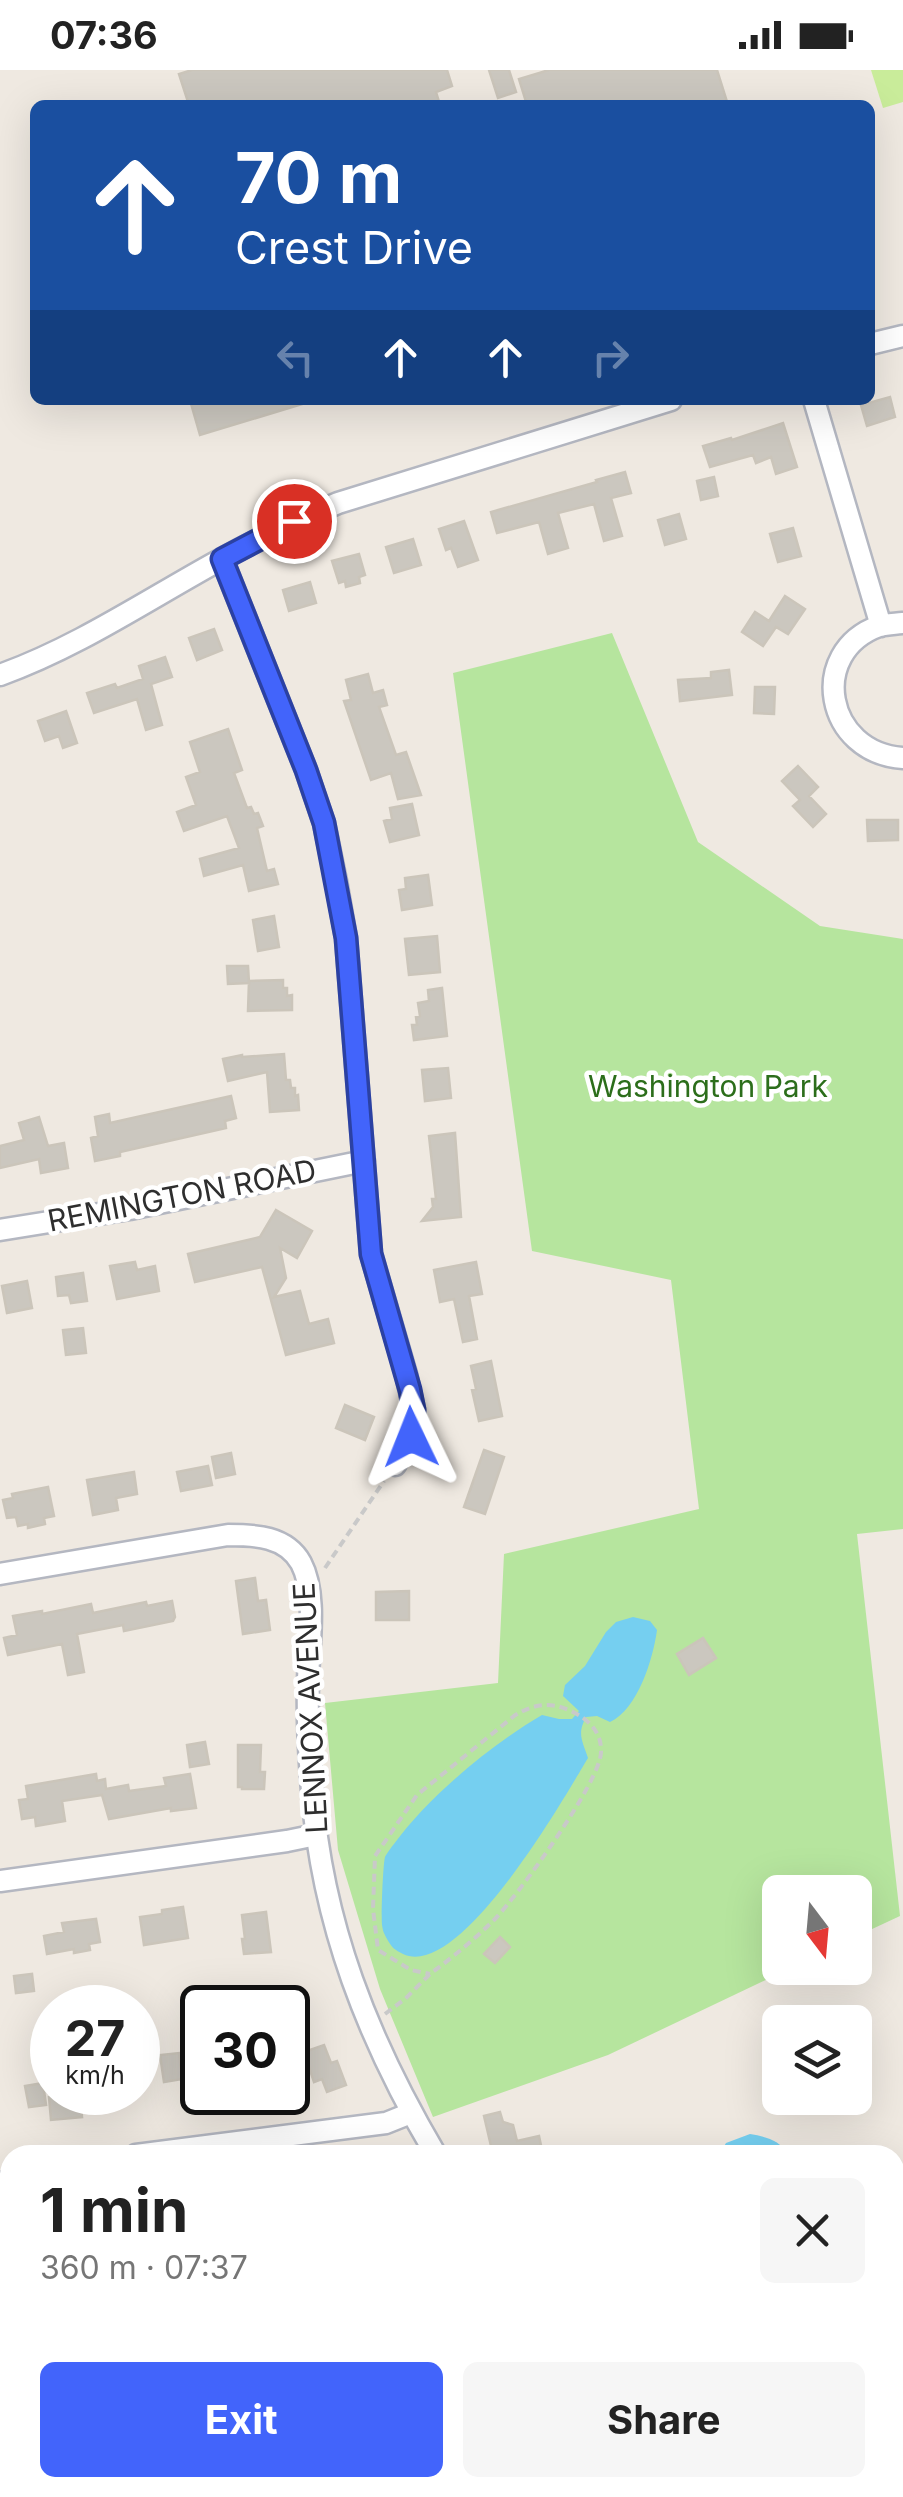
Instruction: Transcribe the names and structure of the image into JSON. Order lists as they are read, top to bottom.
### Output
{
  "streets": {
    "street": ["REMINGTON ROAD", "LENNOX AVENUE"]
  },
  "parks": ["Washington Park"],
  "north": "bottom",
  "page": {
    "status": "07:36",
    "turn": ["70 m", "Crest Drive"],
    "speed": "27 km/h",
    "limit": "30",
    "heading": ["1 min", "360 m · 07:37"],
    "buttons": ["Exit", "Share"]
  }
}
